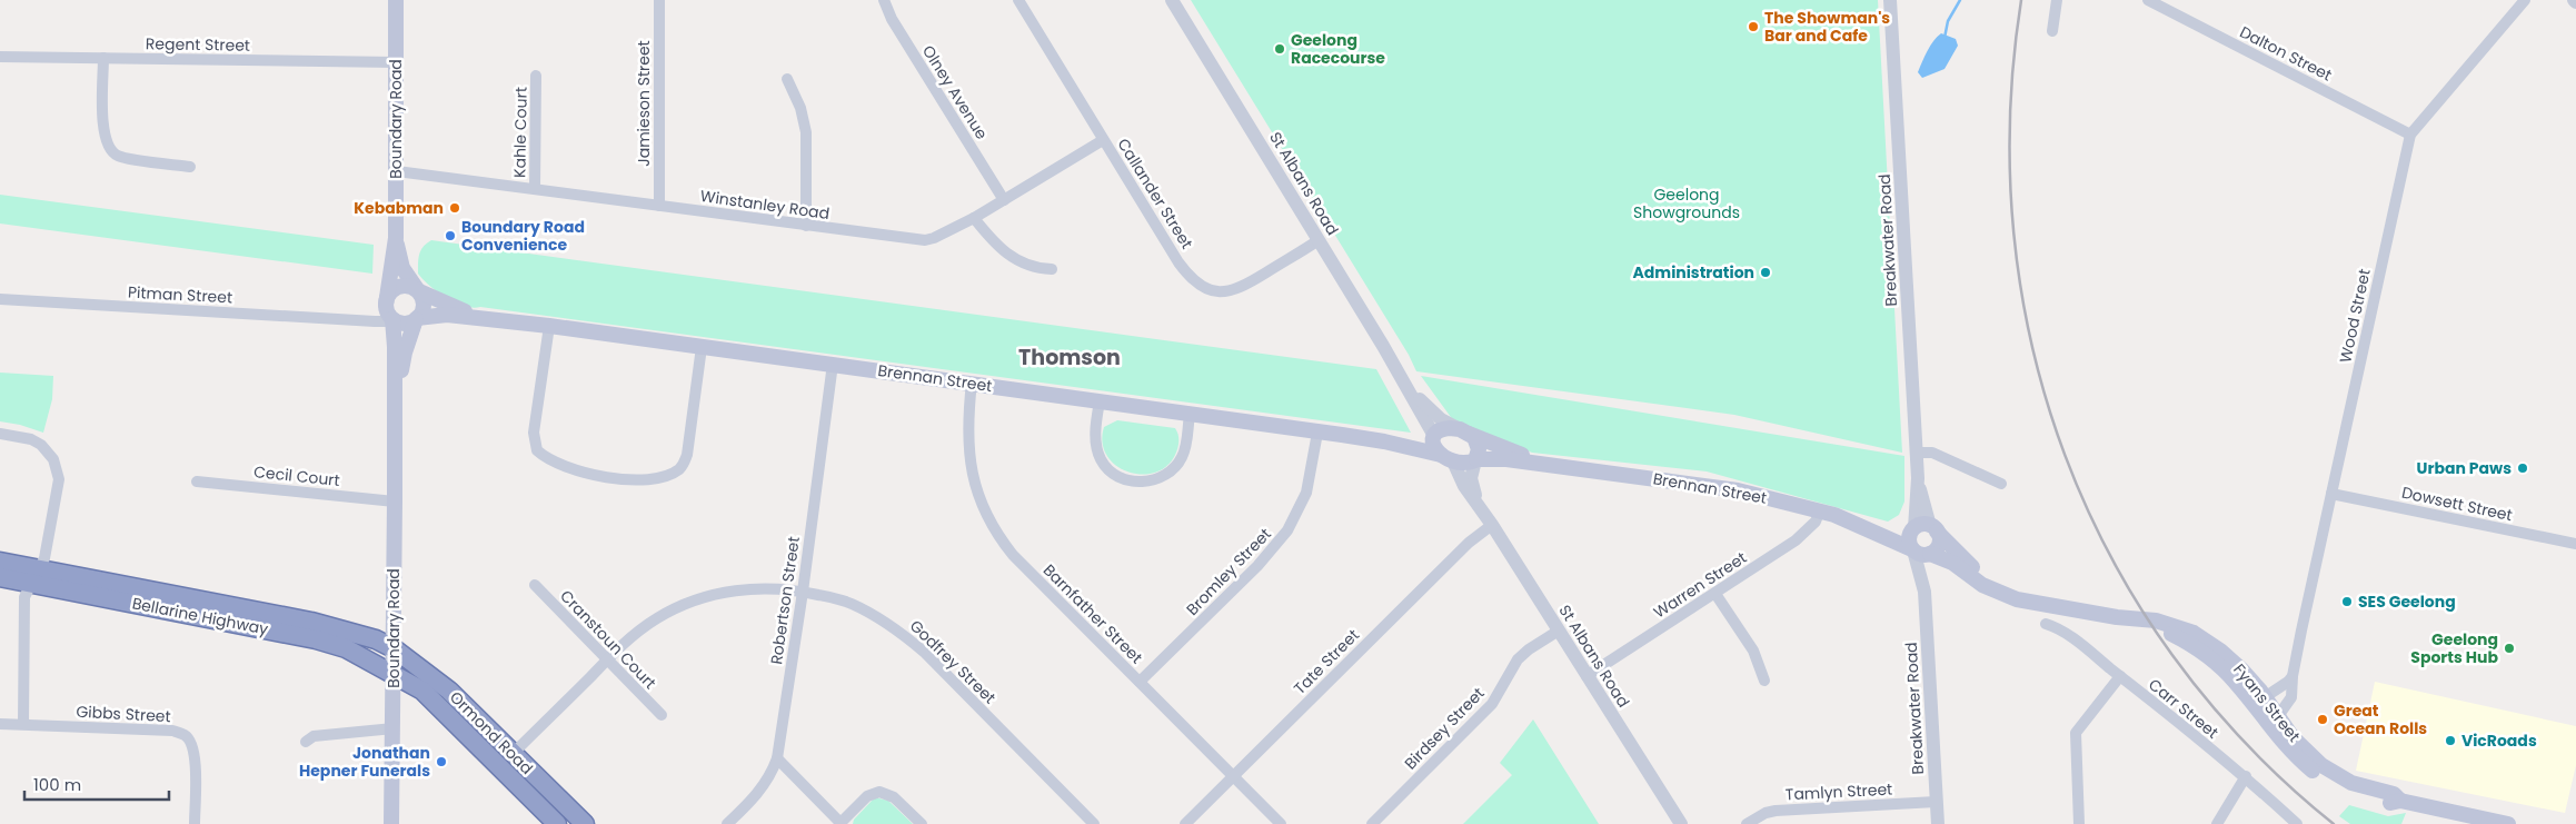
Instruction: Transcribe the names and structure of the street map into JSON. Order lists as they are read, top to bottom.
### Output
{
  "streets": {
    "highway": ["Bellarine Highway", "Ormond Road"],
    "main road": ["Boundary Road", "Brennan Street", "Fyans Street"],
    "street": [
      "Regent Street",
      "Dalton Street",
      "Olney Avenue",
      "Jamieson Street",
      "Kahle Court",
      "St Albans Road",
      "Callander Street",
      "Winstanley Road",
      "Breakwater Road",
      "Pitman Street",
      "Wood Street",
      "Cecil Court",
      "Dowsett Street",
      "Bromley Street",
      "Warren Street",
      "Robertson Street",
      "Barnfather Street",
      "Cranstoun Court",
      "Godfrey Street",
      "Tate Street",
      "Carr Street",
      "Gibbs Street",
      "Birdsey Street",
      "Tamlyn Street"
    ]
  },
  "crossings": [
    ["Regent Street", "Boundary Road"],
    ["Dalton Street", "Wood Street"],
    ["Olney Avenue", "Winstanley Road"],
    ["Jamieson Street", "Winstanley Road"],
    ["Boundary Road", "Winstanley Road"],
    ["Boundary Road", "Pitman Street"],
    ["Boundary Road", "Brennan Street"],
    ["Boundary Road", "Cecil Court"],
    ["Boundary Road", "Bellarine Highway"],
    ["Boundary Road", "Ormond Road"],
    ["Kahle Court", "Winstanley Road"],
    ["St Albans Road", "Callander Street"],
    ["St Albans Road", "Brennan Street"],
    ["St Albans Road", "Warren Street"],
    ["St Albans Road", "Tate Street"],
    ["St Albans Road", "Birdsey Street"],
    ["Callander Street", "Winstanley Road"],
    ["Breakwater Road", "Brennan Street"],
    ["Breakwater Road", "Fyans Street"],
    ["Breakwater Road", "Tamlyn Street"],
    ["Pitman Street", "Brennan Street"],
    ["Wood Street", "Dowsett Street"],
    ["Wood Street", "Fyans Street"],
    ["Brennan Street", "Bromley Street"],
    ["Brennan Street", "Warren Street"],
    ["Brennan Street", "Robertson Street"],
    ["Brennan Street", "Barnfather Street"],
    ["Brennan Street", "Fyans Street"],
    ["Bromley Street", "Barnfather Street"],
    ["Robertson Street", "Godfrey Street"],
    ["Barnfather Street", "Tate Street"],
    ["Bellarine Highway", "Ormond Road"],
    ["Cranstoun Court", "Godfrey Street"],
    ["Godfrey Street", "Ormond Road"]
  ],
  "districts": ["Thomson"],
  "parks": ["Geelong Showgrounds"],
  "places": [
    "The Showman's Bar and Cafe",
    "Geelong Racecourse",
    "Kebabman",
    "Boundary Road Convenience",
    "Administration",
    "Urban Paws",
    "SES Geelong",
    "Geelong Sports Hub",
    "Great Ocean Rolls",
    "VicRoads",
    "Jonathan Hepner Funerals"
  ],
  "scale_bar": "100 m"
}
